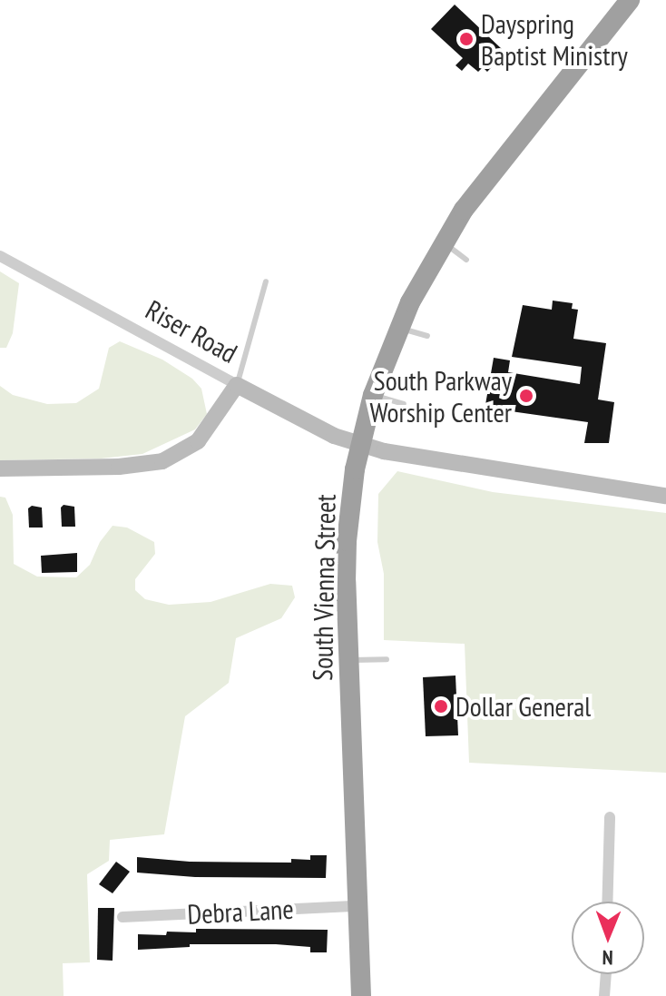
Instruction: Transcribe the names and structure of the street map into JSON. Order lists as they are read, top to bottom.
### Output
{
  "streets": {
    "highway": ["South Vienna Street"],
    "main road": ["Riser Road"],
    "street": ["Debra Lane"]
  },
  "crossings": [
    ["Riser Road", "South Vienna Street"],
    ["South Vienna Street", "Debra Lane"]
  ],
  "places": ["Dayspring Baptist Ministry", "South Parkway Worship Center", "Dollar General"],
  "north": "bottom"
}
